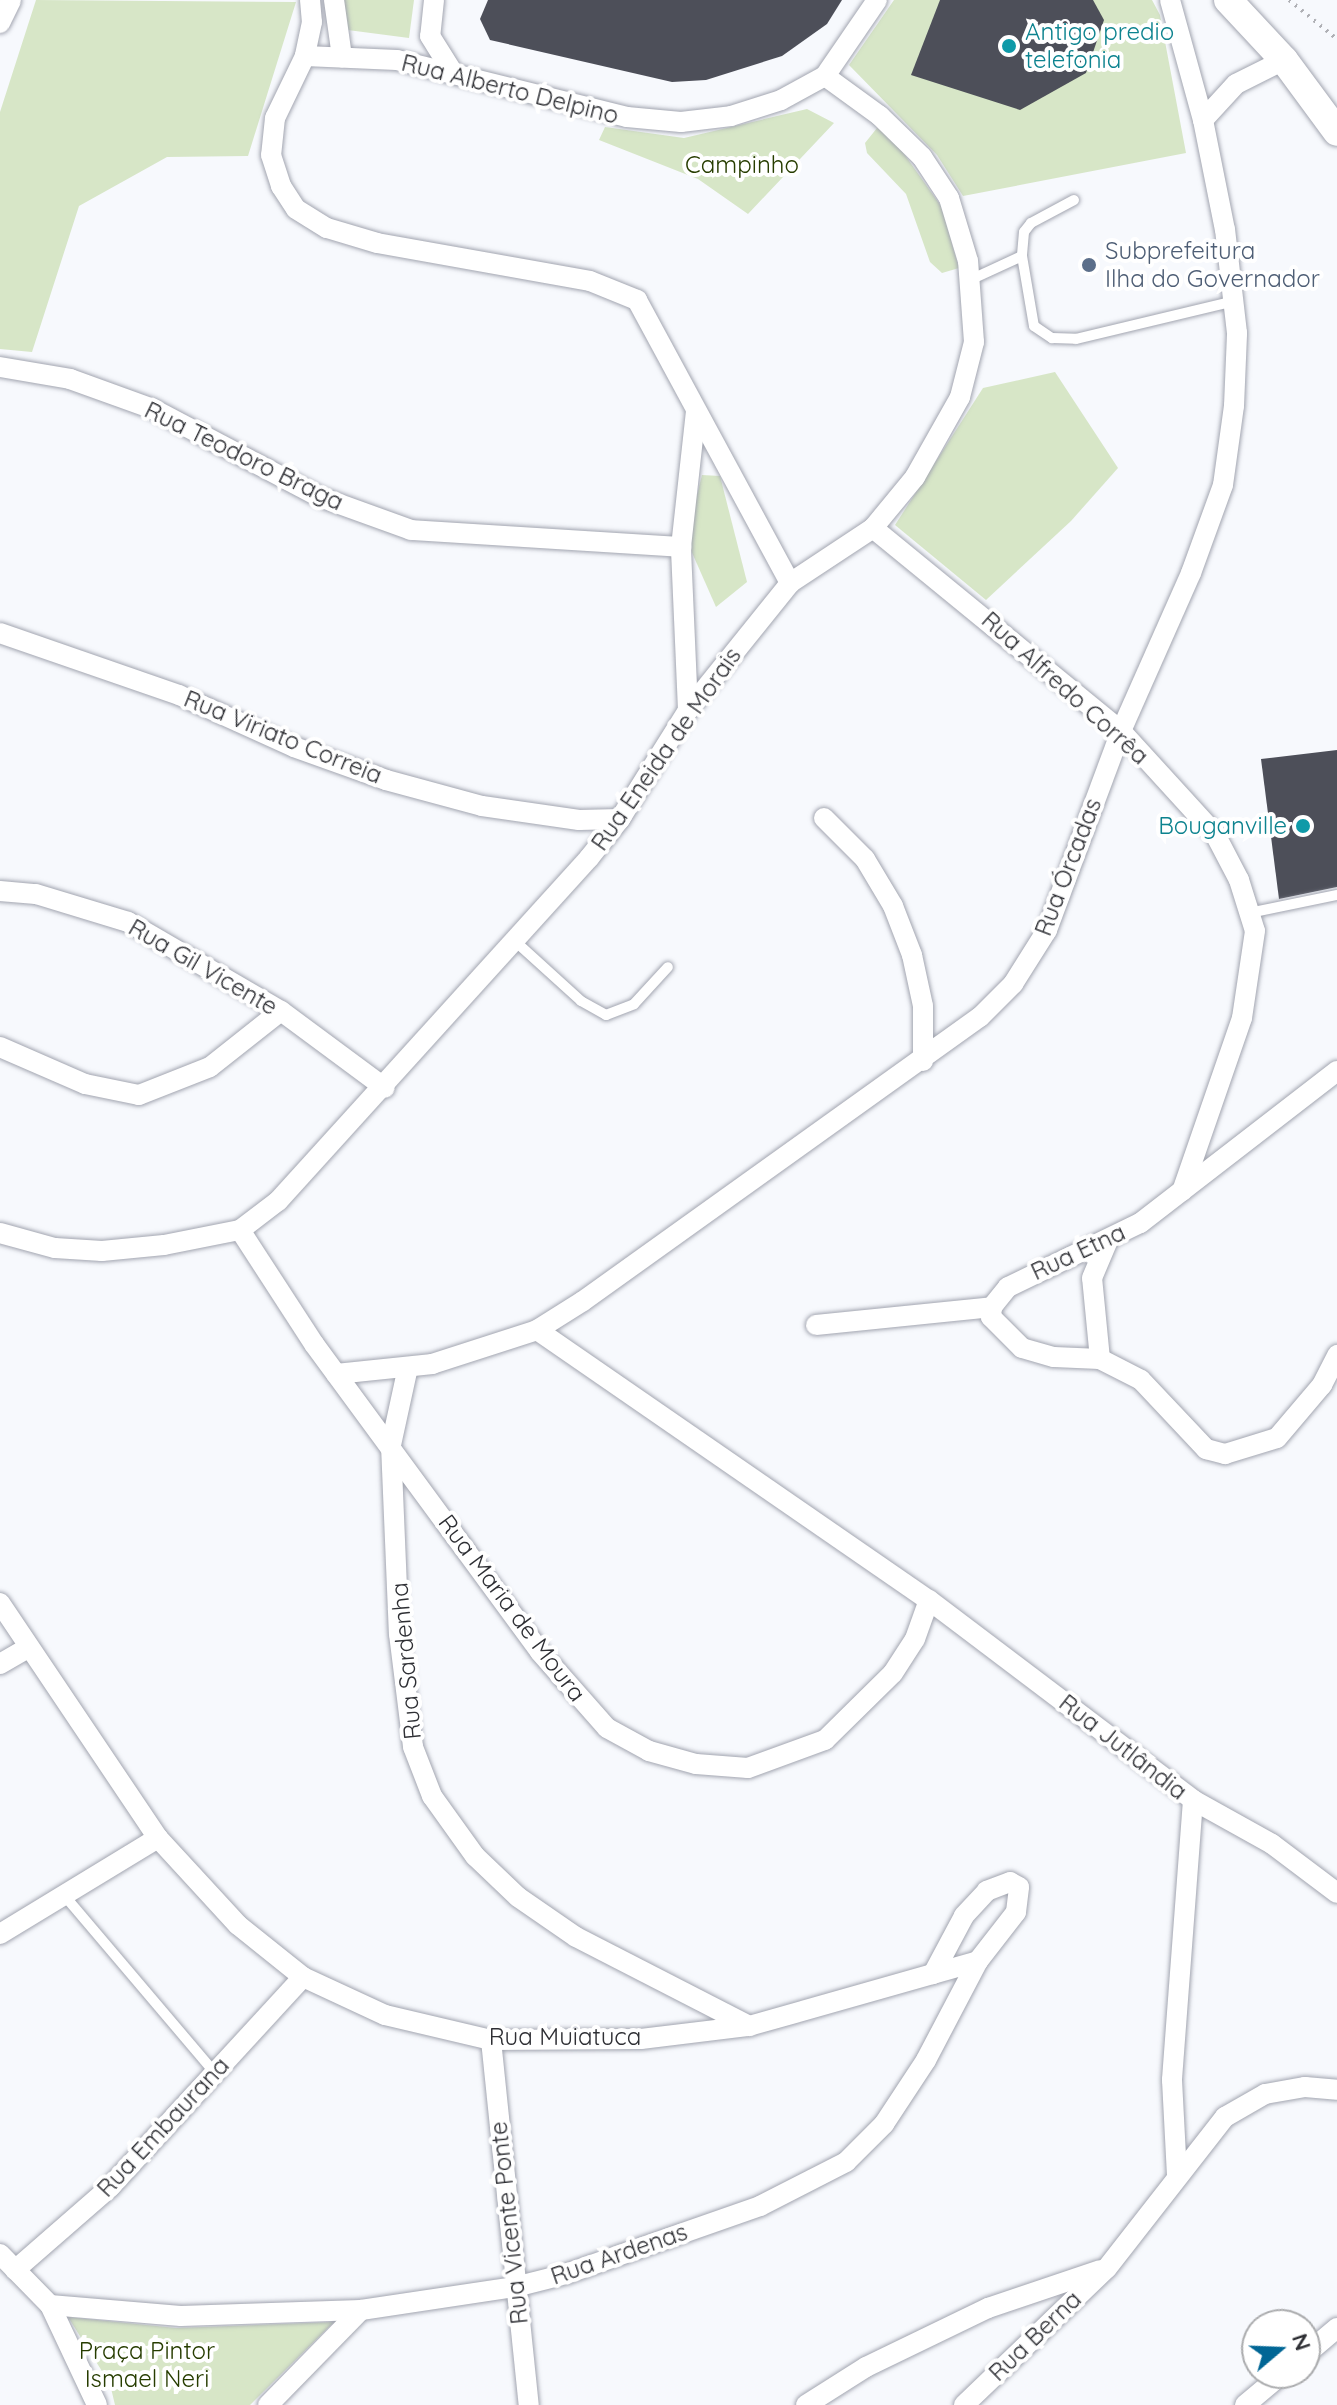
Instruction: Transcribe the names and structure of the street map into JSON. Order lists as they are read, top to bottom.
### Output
{
  "streets": {
    "street": [
      "Rua Alberto Delpino",
      "Rua Teodoro Braga",
      "Rua Alfredo Corrêa",
      "Rua Viriato Correia",
      "Rua Eneida de Morais",
      "Rua Órcadas",
      "Rua Gil Vicente",
      "Rua Etna",
      "Rua Maria de Moura",
      "Rua Sardenha",
      "Rua Jutlândia",
      "Rua Muiatuca",
      "Rua Embaurana",
      "Rua Vicente Ponte",
      "Rua Ardenas",
      "Rua Berna"
    ]
  },
  "crossings": [
    ["Rua Alberto Delpino", "Rua Eneida de Morais"],
    ["Rua Alfredo Corrêa", "Rua Eneida de Morais"],
    ["Rua Alfredo Corrêa", "Rua Órcadas"],
    ["Rua Alfredo Corrêa", "Rua Etna"],
    ["Rua Viriato Correia", "Rua Eneida de Morais"],
    ["Rua Eneida de Morais", "Rua Gil Vicente"],
    ["Rua Eneida de Morais", "Rua Maria de Moura"],
    ["Rua Órcadas", "Rua Maria de Moura"],
    ["Rua Órcadas", "Rua Sardenha"],
    ["Rua Órcadas", "Rua Jutlândia"],
    ["Rua Maria de Moura", "Rua Sardenha"],
    ["Rua Maria de Moura", "Rua Jutlândia"],
    ["Rua Sardenha", "Rua Muiatuca"],
    ["Rua Muiatuca", "Rua Embaurana"],
    ["Rua Muiatuca", "Rua Vicente Ponte"],
    ["Rua Muiatuca", "Rua Ardenas"],
    ["Rua Vicente Ponte", "Rua Ardenas"]
  ],
  "parks": ["Campinho", "Praça Pintor Ismael Neri"],
  "places": ["Antigo predio telefonia", "Subprefeitura Ilha do Governador", "Bouganville"],
  "north": "right"
}
